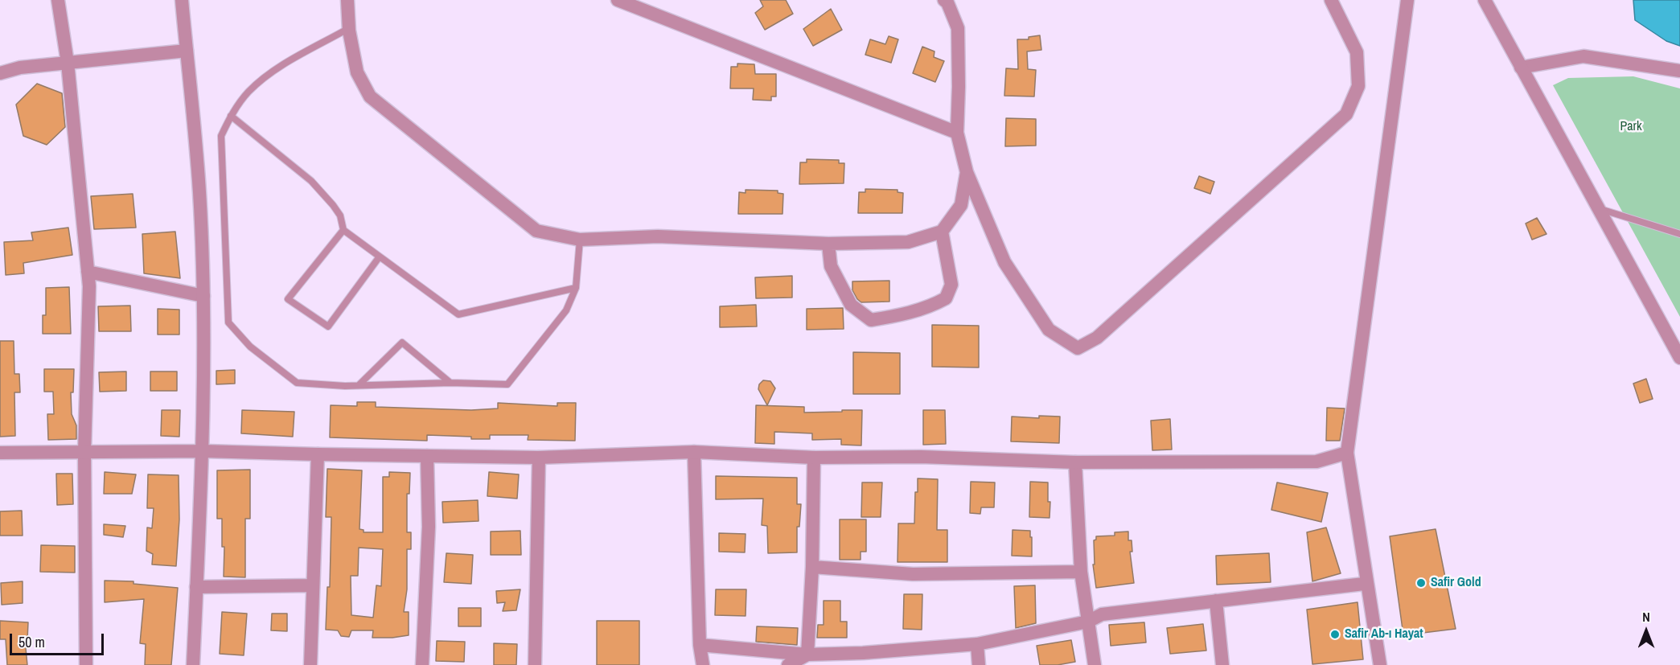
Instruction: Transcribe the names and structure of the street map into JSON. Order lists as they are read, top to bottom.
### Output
{
  "parks": ["Park"],
  "places": ["Safir Gold", "Safir Ab-ı Hayat"],
  "scale_bar": "50 m",
  "north": "top"
}
